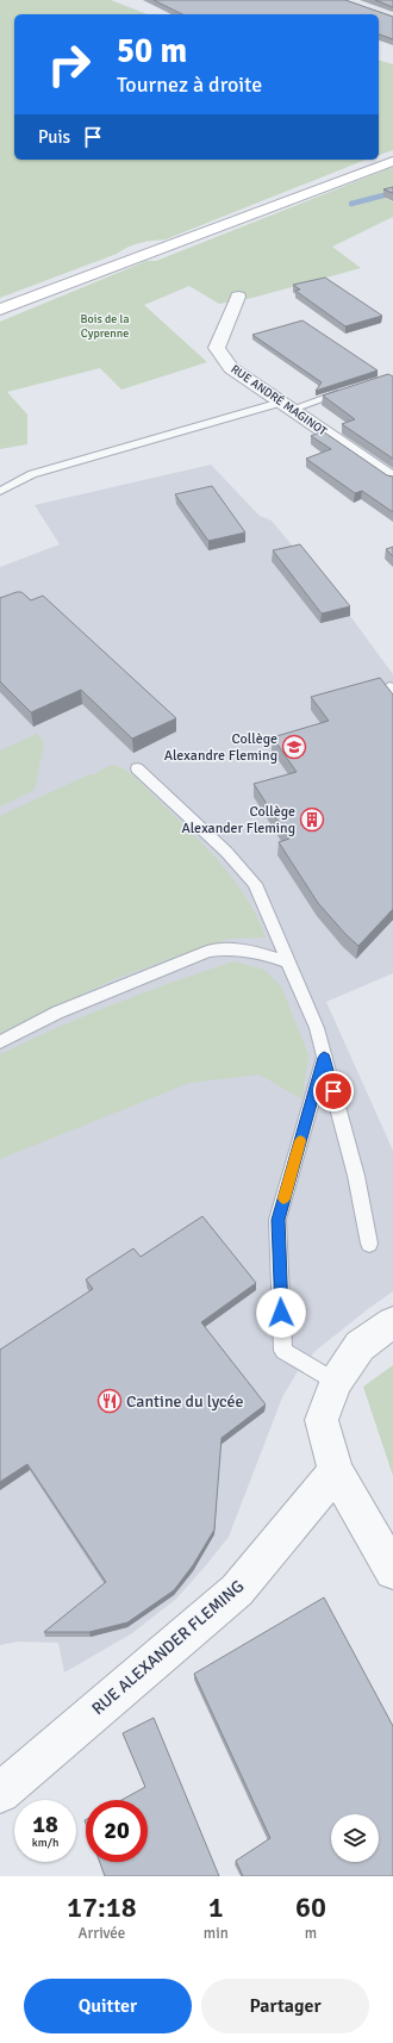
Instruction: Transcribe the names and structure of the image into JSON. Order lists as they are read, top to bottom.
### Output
{
  "streets": {
    "street": ["RUE ANDRÉ MAGINOT", "RUE ALEXANDER FLEMING"]
  },
  "parks": ["Bois de la Cyprenne"],
  "places": {
    "school or university": ["Collège Alexandre Fleming"],
    "building": ["Collège Alexander Fleming"],
    "restaurant": ["Cantine du lycée"]
  },
  "page": {
    "turn": ["50 m", "Tournez à droite"],
    "then": "Puis",
    "speed": "18 km/h",
    "limit": "20",
    "eta": [
      "17:18",
      "Arrivée",
      "1",
      "min",
      "60",
      "m"
    ],
    "buttons": ["Quitter", "Partager"]
  }
}
